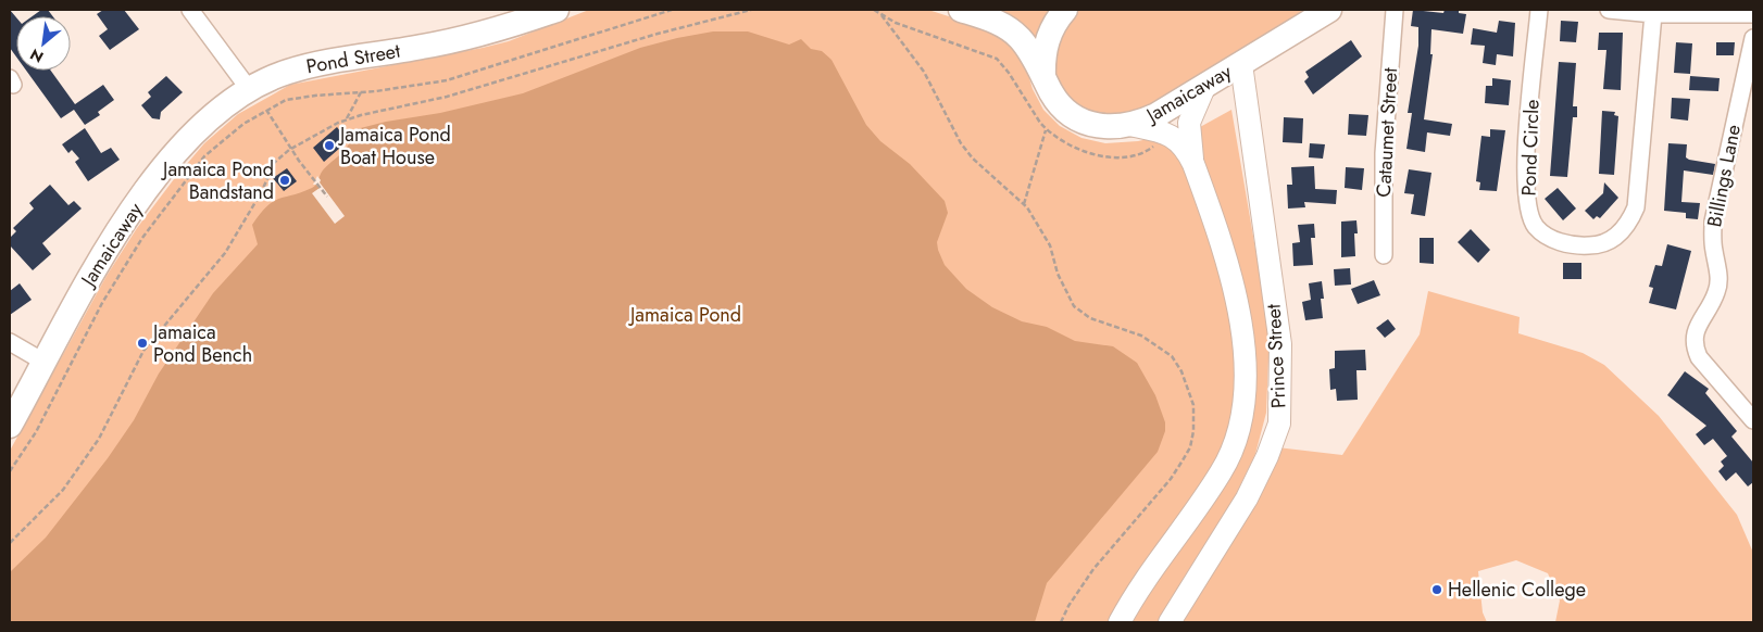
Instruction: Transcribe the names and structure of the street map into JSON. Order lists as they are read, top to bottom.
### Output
{
  "streets": {
    "highway": ["Pond Street", "Jamaicaway"],
    "main road": ["Prince Street"],
    "street": ["Cataumet Street", "Pond Circle", "Billings Lane"]
  },
  "crossings": [
    ["Pond Street", "Jamaicaway"],
    ["Jamaicaway", "Prince Street"]
  ],
  "parks": ["Jamaica Pond"],
  "places": [
    "Jamaica Pond Boat House",
    "Jamaica Pond Bandstand",
    "Jamaica Pond Bench",
    "Hellenic College"
  ],
  "north": "bottom left"
}
